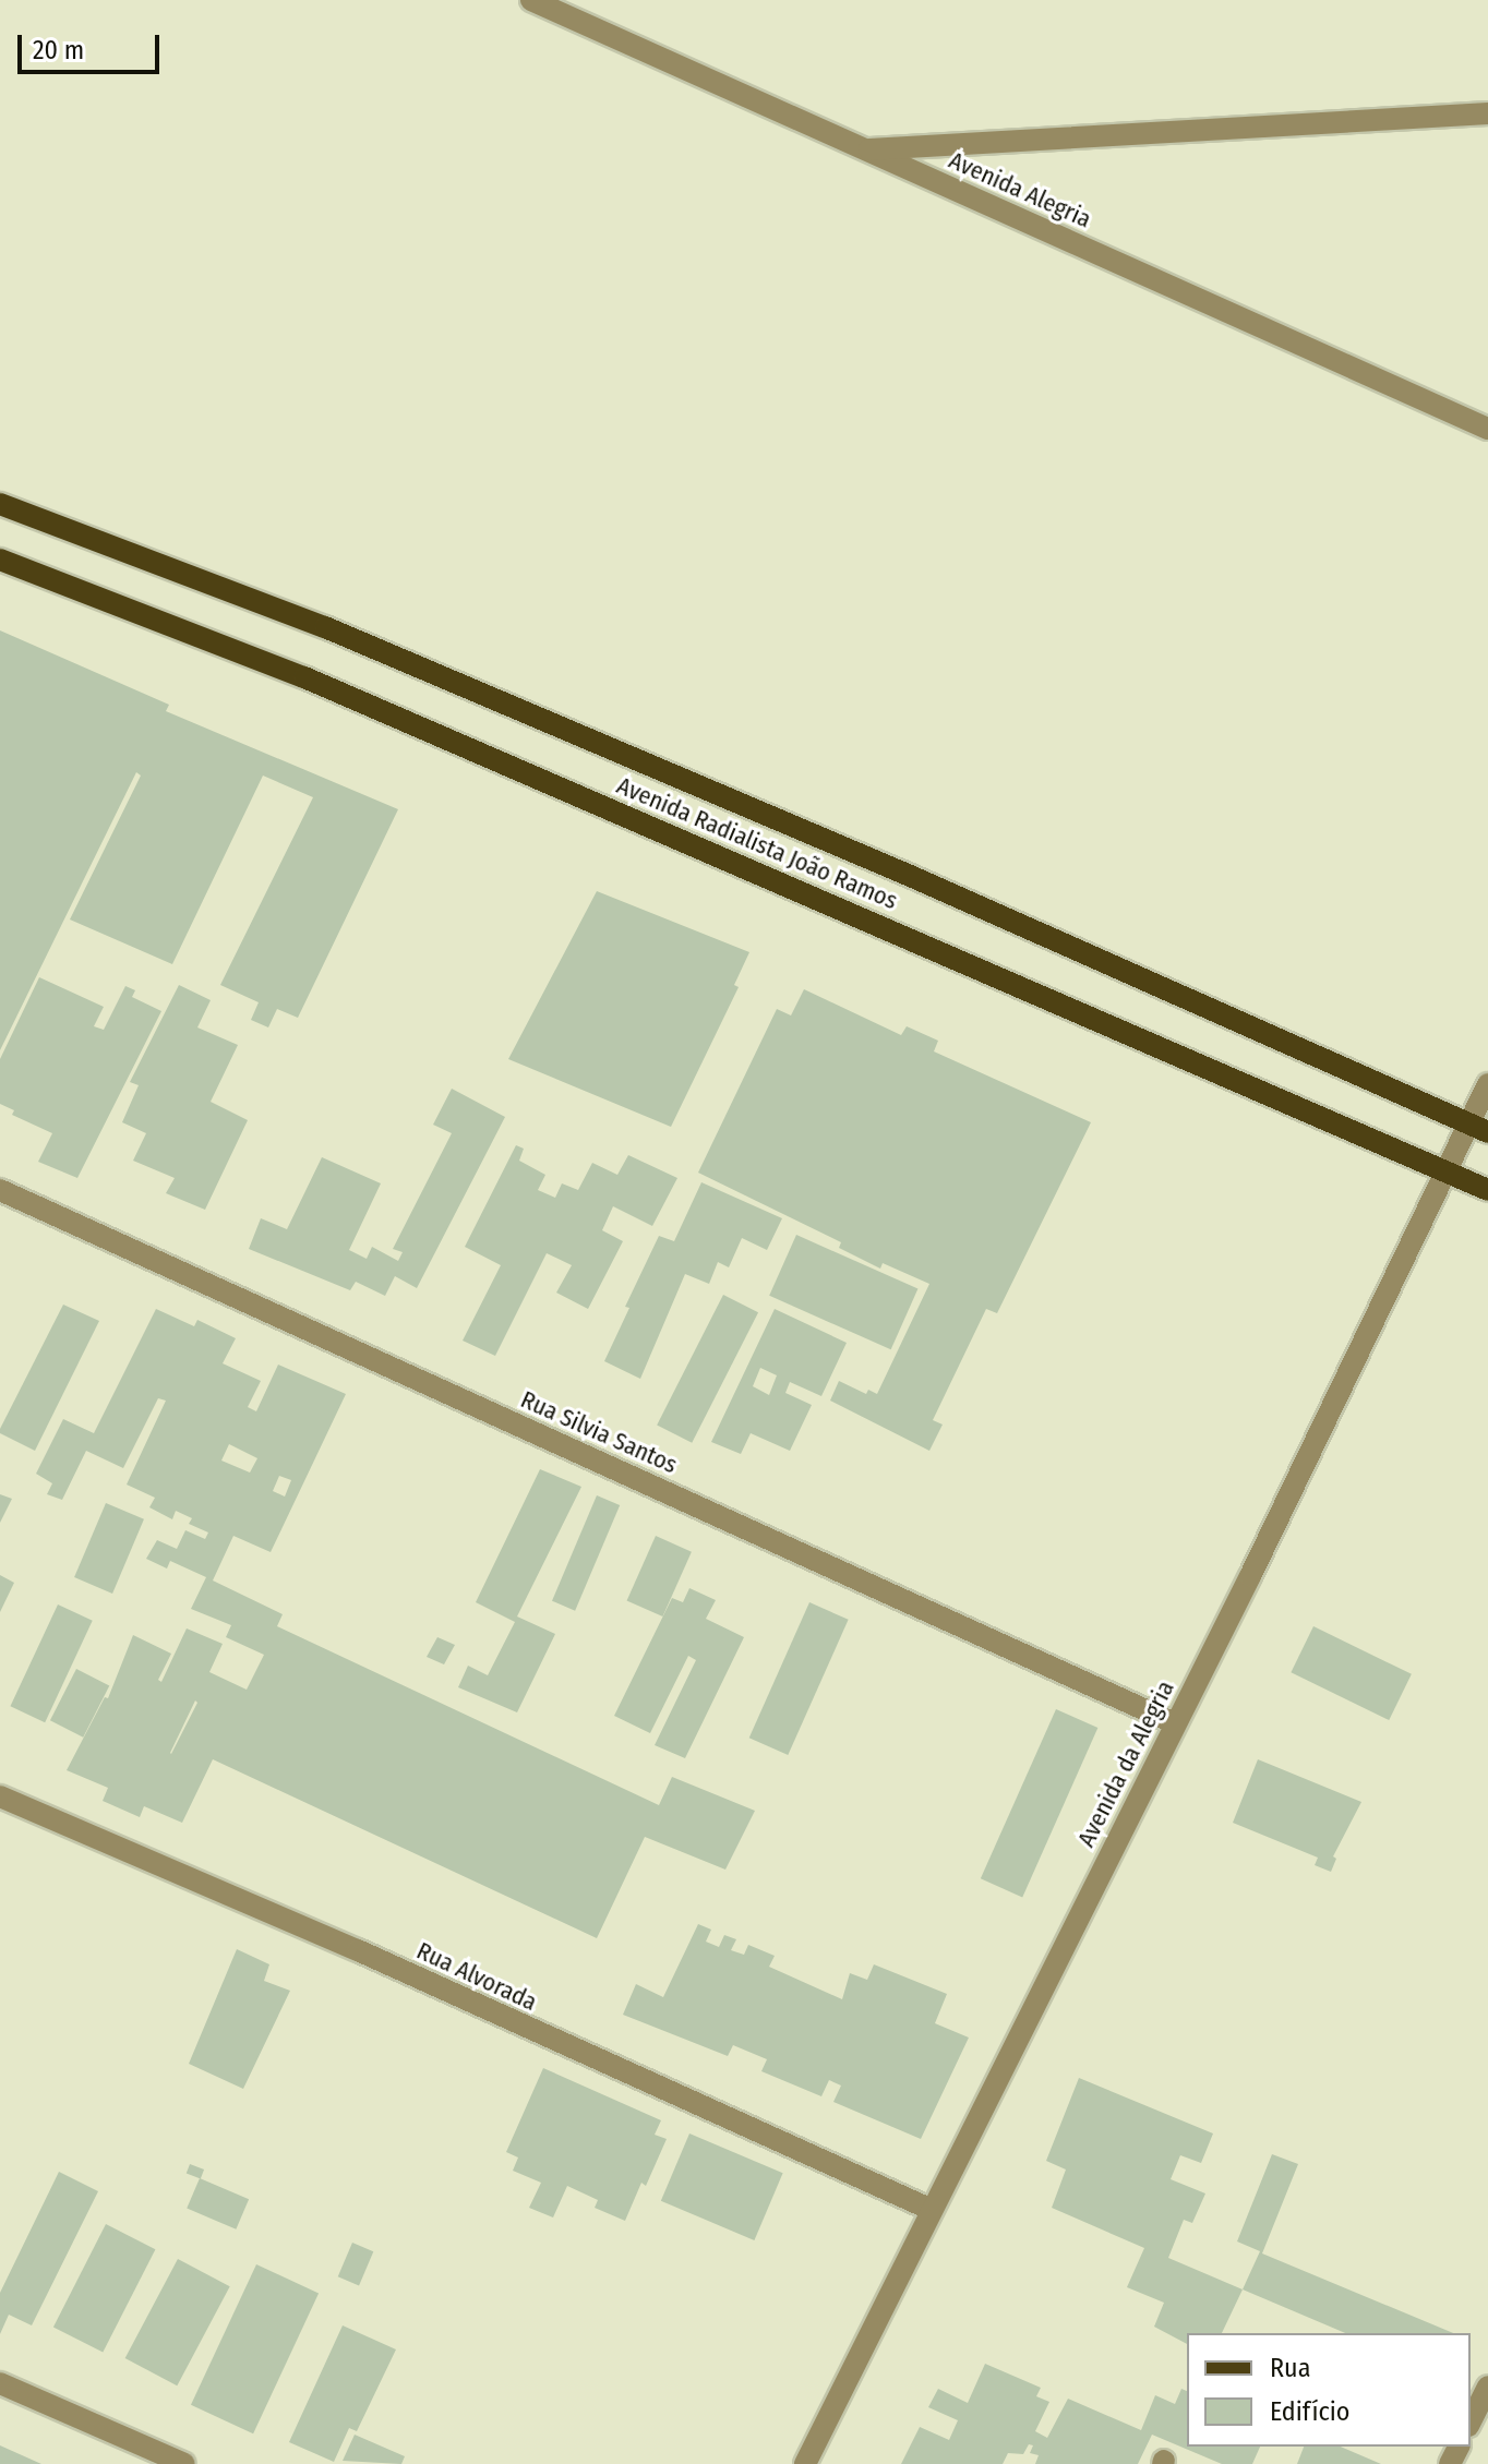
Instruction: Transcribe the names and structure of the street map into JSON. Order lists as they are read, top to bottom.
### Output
{
  "streets": {
    "main road": ["Avenida Radialista João Ramos"],
    "street": [
      "Avenida Alegria",
      "Rua Silvia Santos",
      "Avenida da Alegria",
      "Rua Alvorada"
    ]
  },
  "crossings": [
    ["Avenida Radialista João Ramos", "Avenida da Alegria"],
    ["Rua Silvia Santos", "Avenida da Alegria"],
    ["Avenida da Alegria", "Rua Alvorada"]
  ],
  "legend": ["Rua", "Edifício"],
  "scale_bar": "20 m"
}
